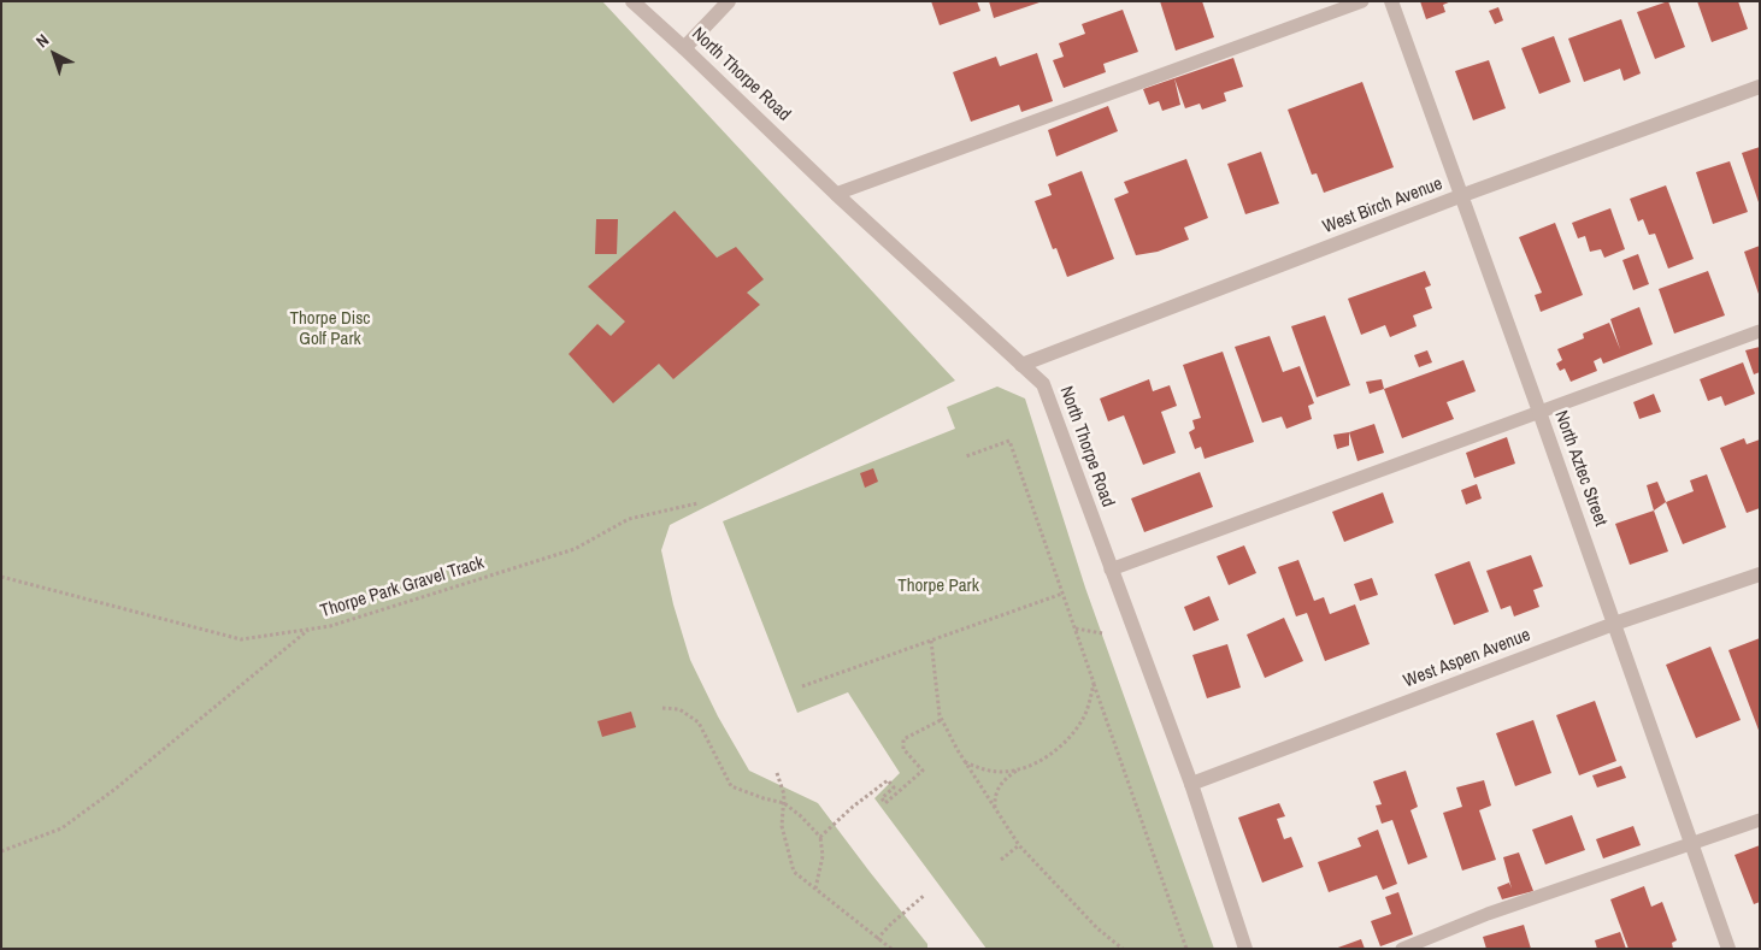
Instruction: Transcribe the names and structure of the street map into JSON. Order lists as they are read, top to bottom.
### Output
{
  "streets": {
    "street": [
      "North Thorpe Road",
      "West Birch Avenue",
      "North Aztec Street",
      "West Aspen Avenue"
    ],
    "path": ["Thorpe Park Gravel Track"]
  },
  "crossings": [
    ["North Thorpe Road", "West Birch Avenue"],
    ["North Thorpe Road", "West Aspen Avenue"],
    ["West Birch Avenue", "North Aztec Street"],
    ["North Aztec Street", "West Aspen Avenue"]
  ],
  "parks": ["Thorpe Disc Golf Park", "Thorpe Park"],
  "north": "top left"
}
